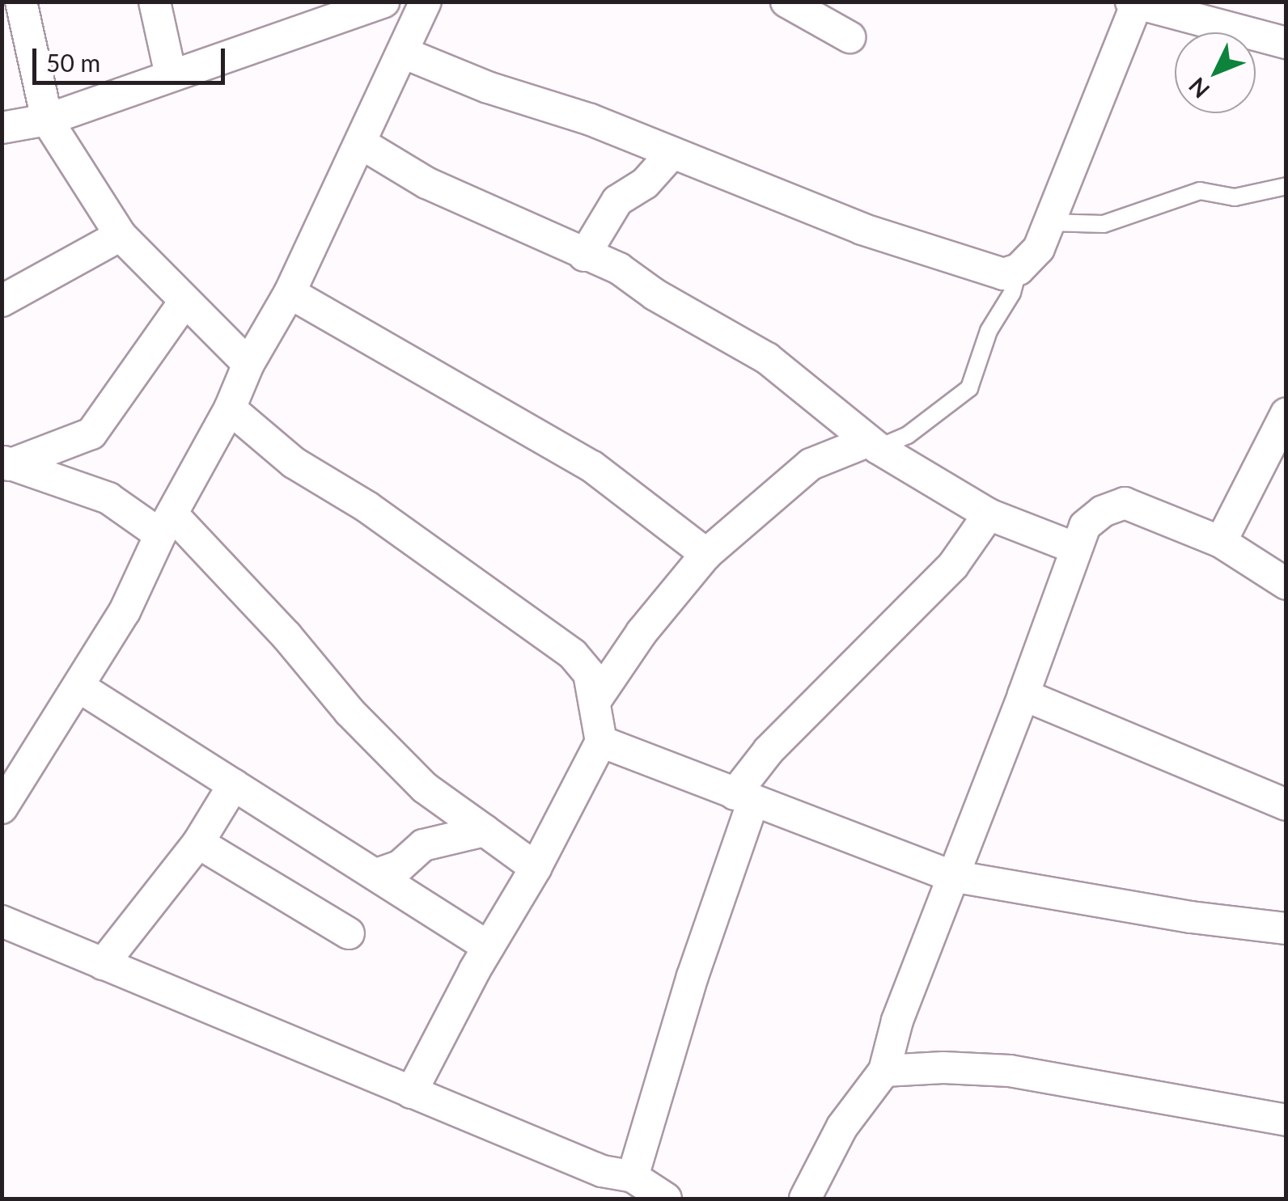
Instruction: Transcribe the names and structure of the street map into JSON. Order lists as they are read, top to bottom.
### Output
{
  "scale_bar": "50 m",
  "north": "bottom left"
}
